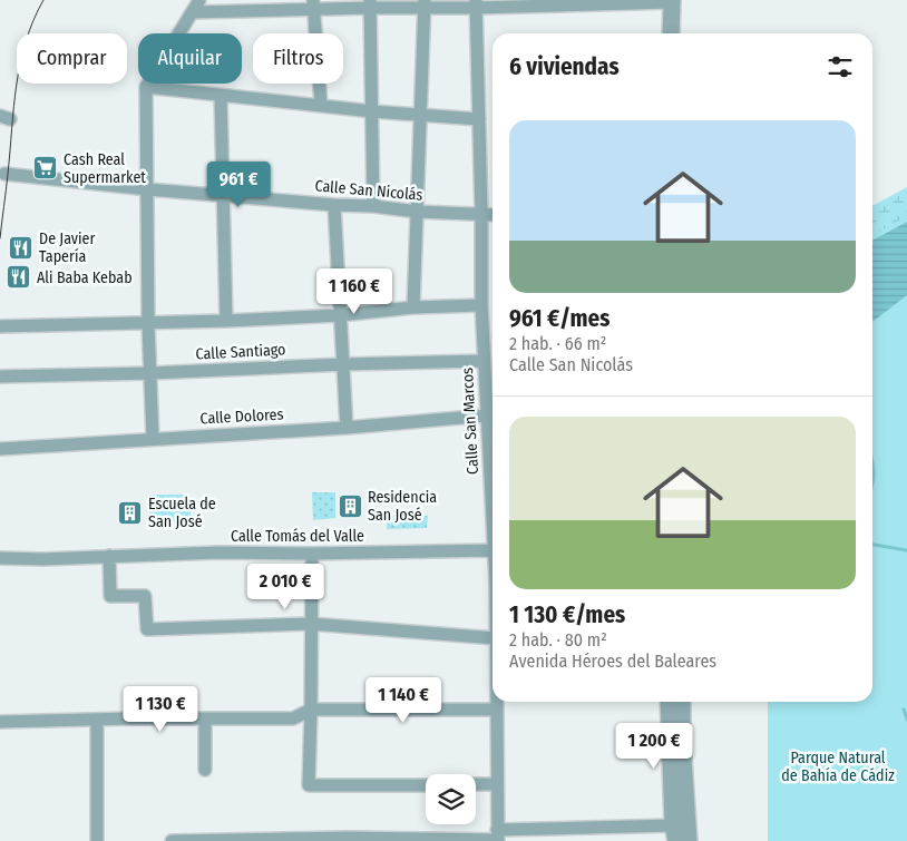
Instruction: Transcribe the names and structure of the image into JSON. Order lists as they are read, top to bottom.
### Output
{
  "streets": {
    "street": [
      "Calle San Nicolás",
      "Calle Santiago",
      "Calle Dolores",
      "Calle San Marcos",
      "Calle Tomás del Valle"
    ]
  },
  "crossings": [
    ["Calle San Nicolás", "Calle San Marcos"],
    ["Calle Santiago", "Calle San Marcos"],
    ["Calle Dolores", "Calle San Marcos"]
  ],
  "parks": ["Parque Natural de Bahía de Cádiz"],
  "places": {
    "supermarket": ["Cash Real Supermarket"],
    "restaurant": ["De Javier Tapería", "Ali Baba Kebab"],
    "building": ["Residencia San José", "Escuela de San José"]
  },
  "page": {
    "chip": ["Comprar", "Alquilar", "Filtros"],
    "heading": "6 viviendas",
    "list": [
      {
        "name": "961 €/mes",
        "note": "2 hab. · 66 m² · Calle San Nicolás"
      },
      {
        "name": "1 130 €/mes",
        "note": "2 hab. · 80 m² · Avenida Héroes del Baleares"
      }
    ],
    "price": [
      "961 €",
      "1 160 €",
      "2 010 €",
      "1 140 €",
      "1 130 €",
      "1 200 €"
    ]
  }
}
